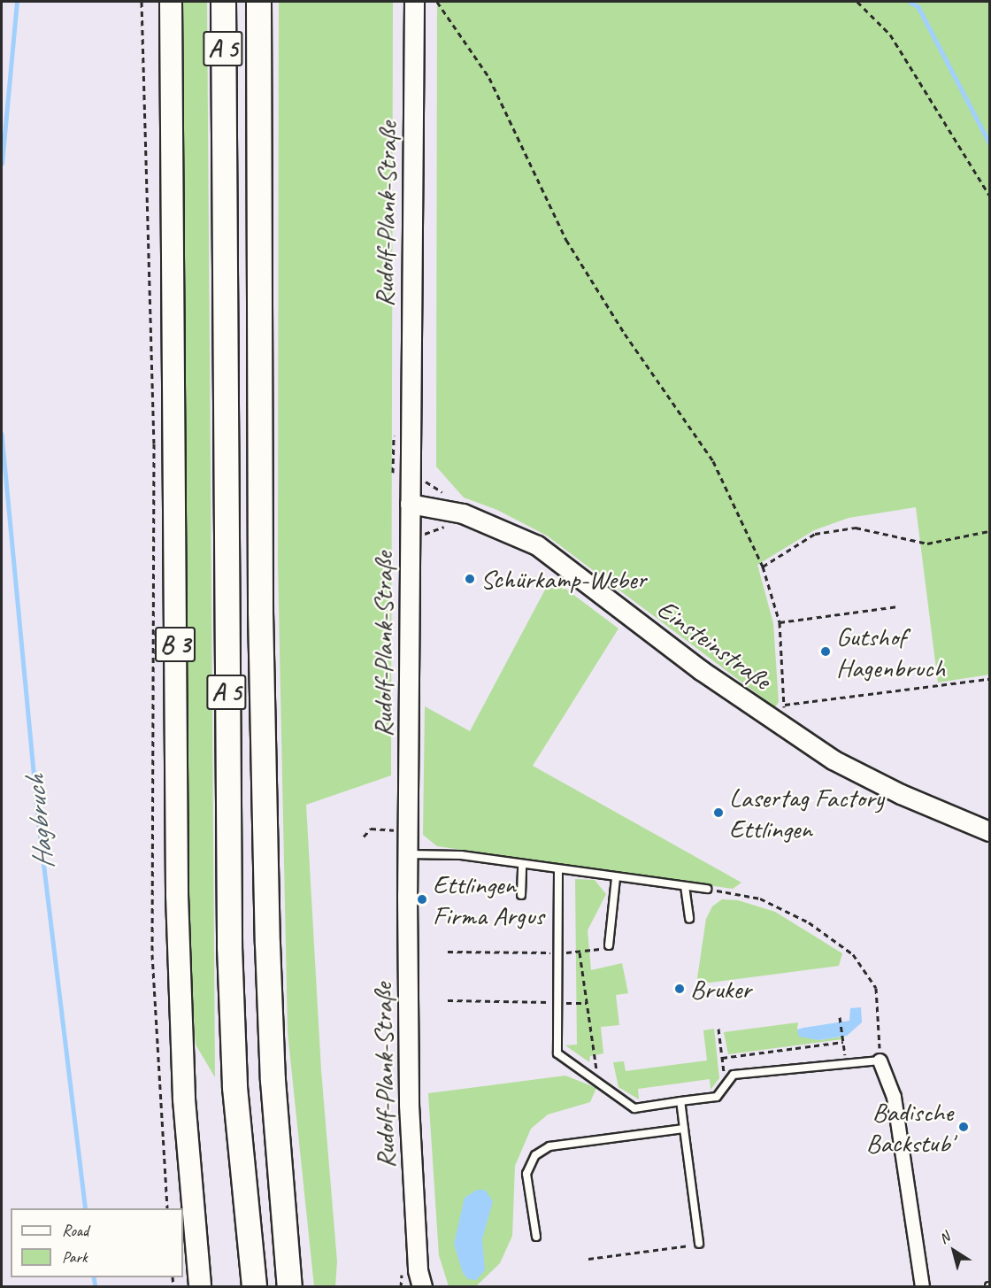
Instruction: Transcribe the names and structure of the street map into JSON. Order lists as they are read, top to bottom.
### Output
{
  "streets": {
    "highway": ["A 5"],
    "main road": ["Rudolf-Plank-Straße", "B 3", "Einsteinstraße"]
  },
  "crossings": [
    ["Rudolf-Plank-Straße", "Einsteinstraße"]
  ],
  "water": ["Hagbruch"],
  "places": [
    "Schürkamp-Weber",
    "Gutshof Hagenbruch",
    "Lasertag Factory Ettlingen",
    "Ettlingen Firma Argus",
    "Bruker",
    "Badische Backstub'"
  ],
  "legend": ["Road", "Park"],
  "north": "top left"
}
